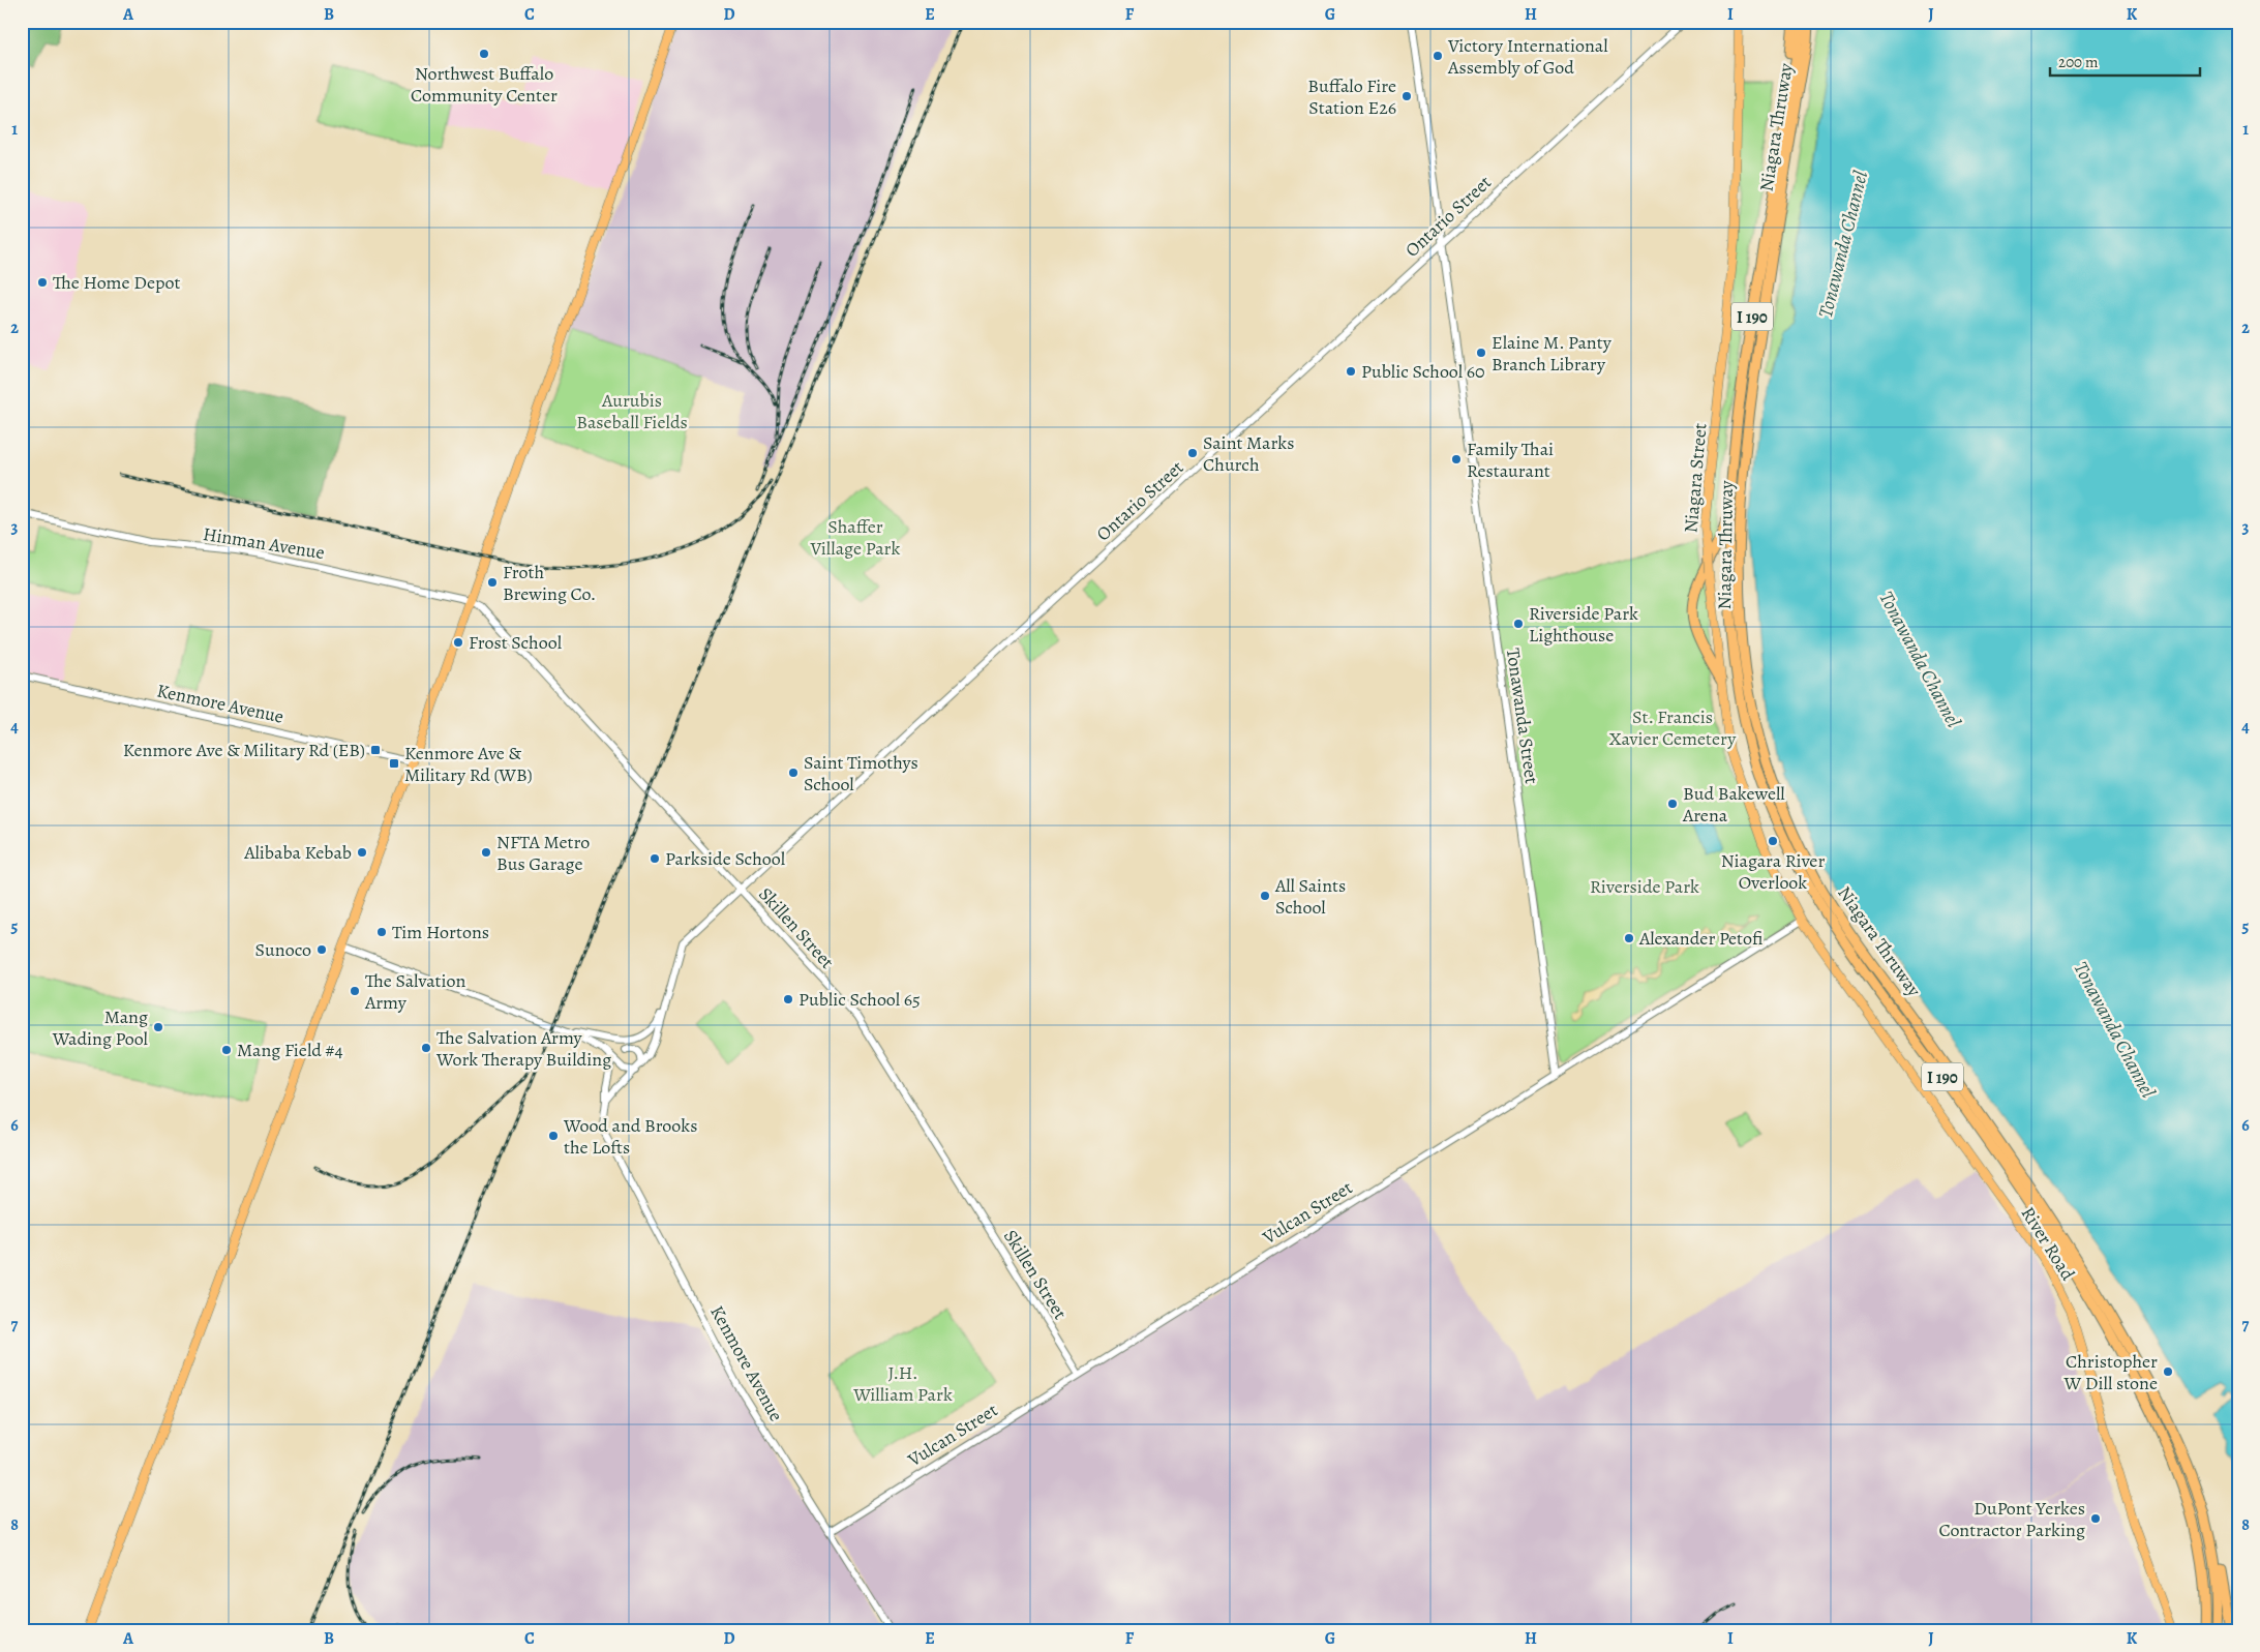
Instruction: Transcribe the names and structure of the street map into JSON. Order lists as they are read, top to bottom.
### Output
{
  "streets": {
    "highway": ["Niagara Thruway", "I 190"],
    "main road": ["Niagara Street", "River Road"],
    "street": [
      "Ontario Street",
      "Hinman Avenue",
      "Kenmore Avenue",
      "Tonawanda Street",
      "Skillen Street",
      "Vulcan Street"
    ]
  },
  "crossings": [
    ["Ontario Street", "Kenmore Avenue"],
    ["Ontario Street", "Tonawanda Street"],
    ["Ontario Street", "Skillen Street"],
    ["Niagara Street", "Vulcan Street"],
    ["Niagara Street", "River Road"],
    ["Hinman Avenue", "Skillen Street"],
    ["Kenmore Avenue", "Vulcan Street"],
    ["Tonawanda Street", "Vulcan Street"],
    ["Skillen Street", "Vulcan Street"],
    ["Vulcan Street", "River Road"]
  ],
  "water": ["Tonawanda Channel"],
  "parks": [
    "Aurubis Baseball Fields",
    "Shaffer Village Park",
    "St. Francis Xavier Cemetery",
    "Riverside Park",
    "J.H. William Park"
  ],
  "places": {
    "other": [
      "Northwest Buffalo Community Center",
      "Victory International Assembly of God",
      "Buffalo Fire Station E26",
      "The Home Depot",
      "Elaine M. Panty Branch Library",
      "Public School 60",
      "Saint Marks Church",
      "Family Thai Restaurant",
      "Froth Brewing Co.",
      "Riverside Park Lighthouse",
      "Frost School",
      "Saint Timothys School",
      "Bud Bakewell Arena",
      "Niagara River Overlook",
      "Alibaba Kebab",
      "NFTA Metro Bus Garage",
      "Parkside School",
      "All Saints School",
      "Tim Hortons",
      "Alexander Petofi",
      "Sunoco",
      "The Salvation Army",
      "Public School 65",
      "Mang Wading Pool",
      "The Salvation Army Work Therapy Building",
      "Mang Field #4",
      "Wood and Brooks the Lofts",
      "Christopher W Dill stone",
      "DuPont Yerkes Contractor Parking"
    ],
    "transit": ["Kenmore Ave & Military Rd (EB)", "Kenmore Ave & Military Rd (WB)"]
  },
  "scale_bar": "200 m",
  "grid": {
    "columns": [
      "A",
      "B",
      "C",
      "D",
      "E",
      "F",
      "G",
      "H",
      "I",
      "J",
      "K"
    ],
    "rows": [
      "1",
      "2",
      "3",
      "4",
      "5",
      "6",
      "7",
      "8"
    ]
  }
}
